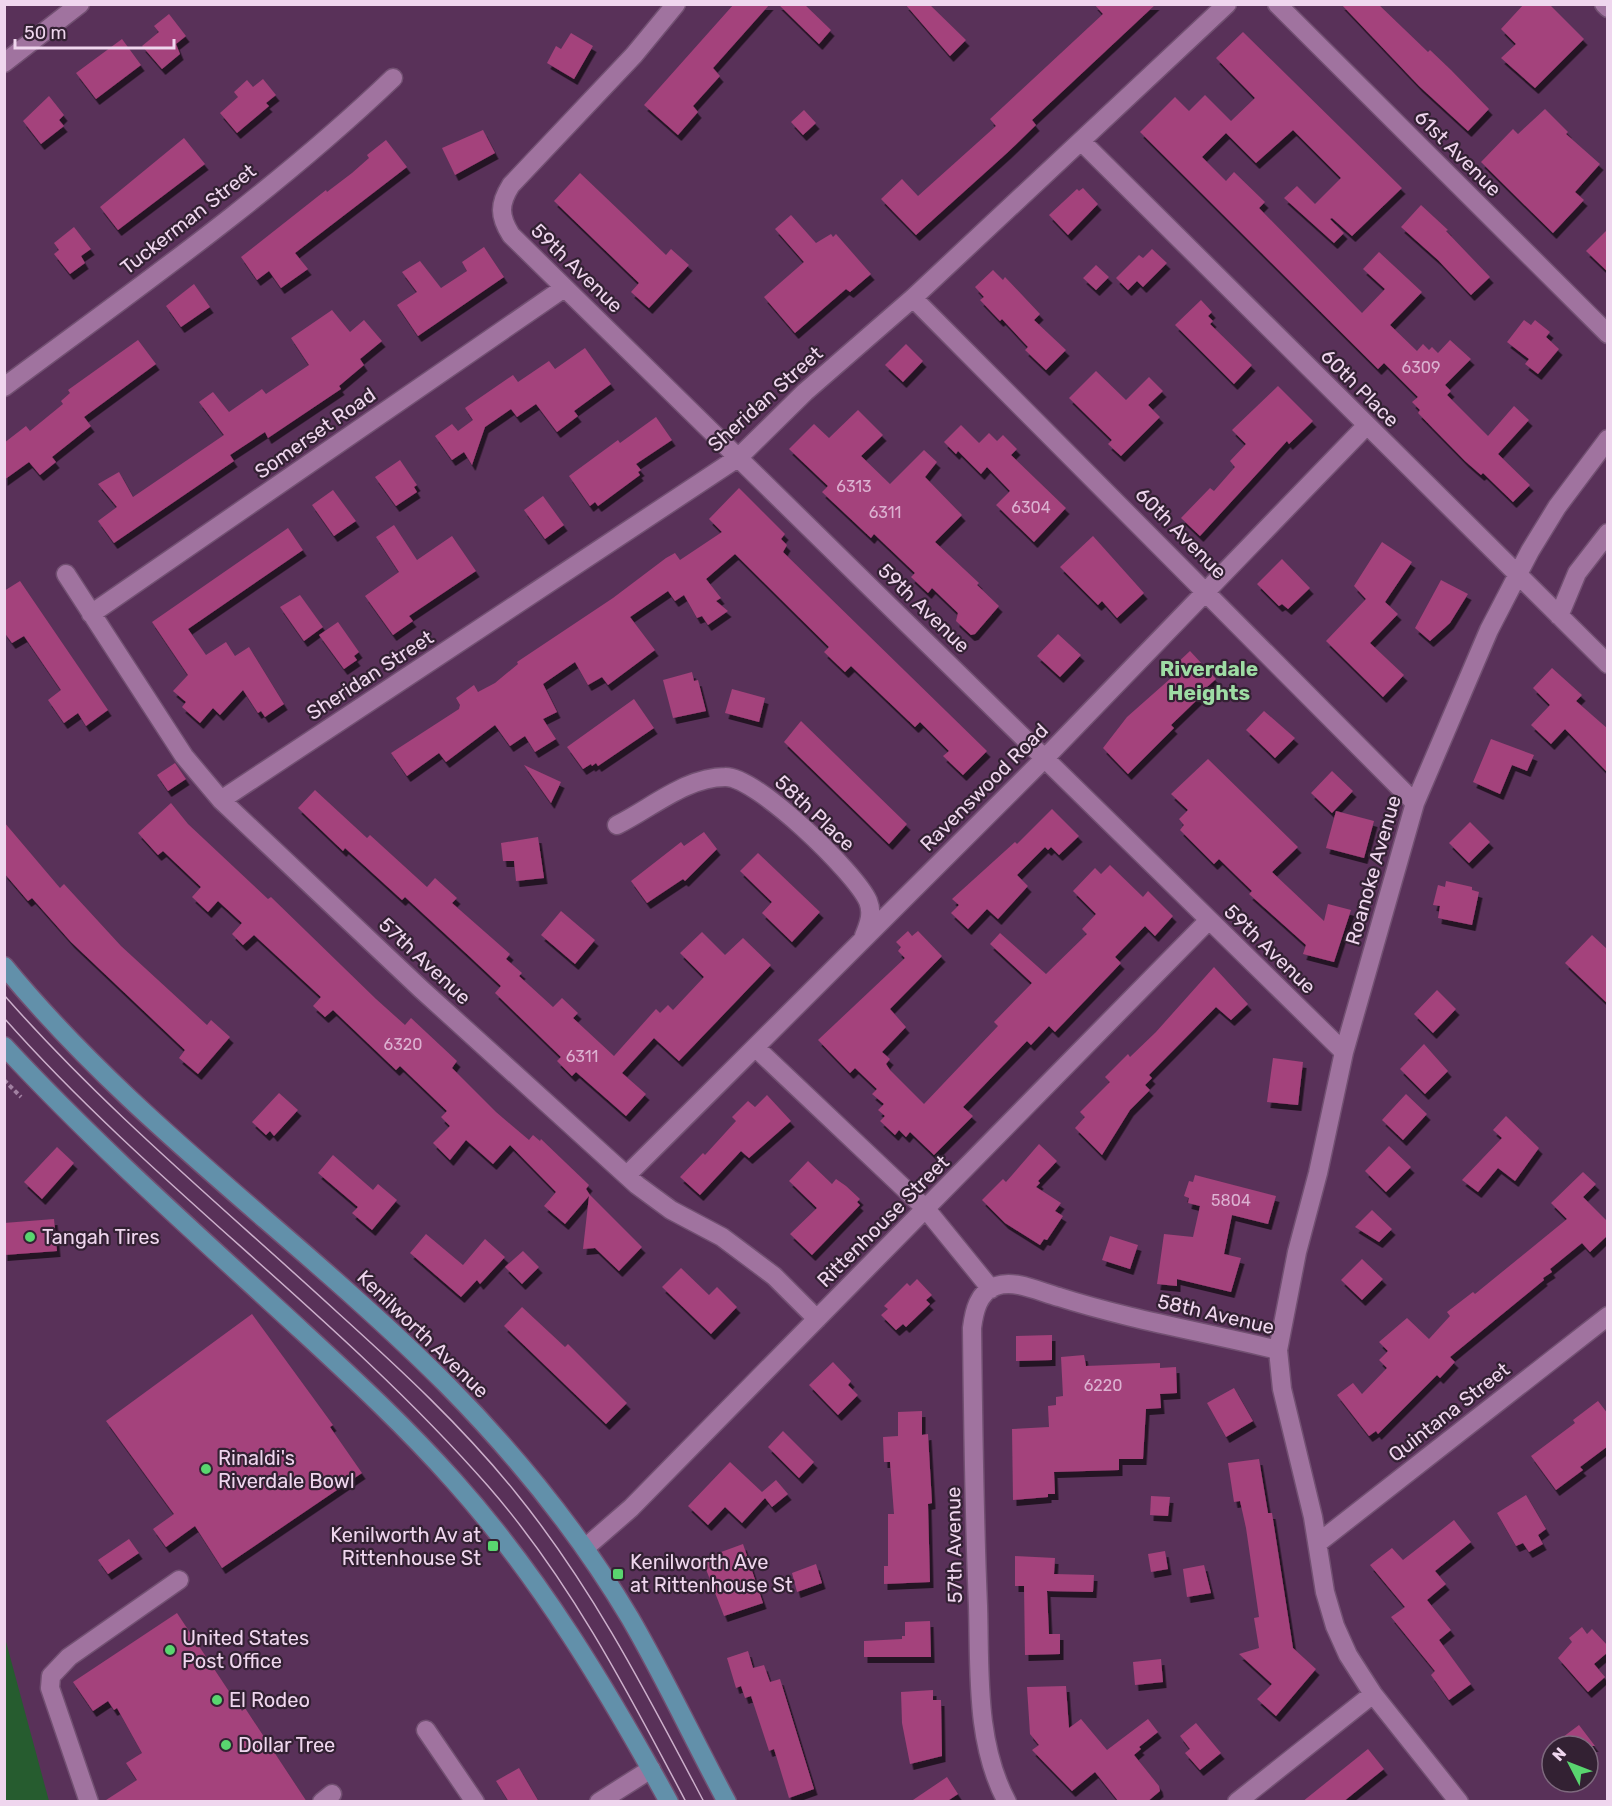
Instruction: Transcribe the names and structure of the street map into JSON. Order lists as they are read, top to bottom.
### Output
{
  "streets": {
    "main road": ["Kenilworth Avenue"],
    "street": [
      "61st Avenue",
      "Tuckerman Street",
      "59th Avenue",
      "60th Place",
      "Sheridan Street",
      "Somerset Road",
      "60th Avenue",
      "Ravenswood Road",
      "58th Place",
      "Roanoke Avenue",
      "57th Avenue",
      "Rittenhouse Street",
      "58th Avenue",
      "Quintana Street"
    ]
  },
  "crossings": [
    ["59th Avenue", "Sheridan Street"],
    ["59th Avenue", "Somerset Road"],
    ["59th Avenue", "Ravenswood Road"],
    ["59th Avenue", "Roanoke Avenue"],
    ["59th Avenue", "Rittenhouse Street"],
    ["60th Place", "Sheridan Street"],
    ["60th Place", "Ravenswood Road"],
    ["60th Place", "Roanoke Avenue"],
    ["Sheridan Street", "60th Avenue"],
    ["Sheridan Street", "57th Avenue"],
    ["Somerset Road", "57th Avenue"],
    ["60th Avenue", "Ravenswood Road"],
    ["60th Avenue", "Roanoke Avenue"],
    ["Ravenswood Road", "58th Place"],
    ["Ravenswood Road", "57th Avenue"],
    ["Roanoke Avenue", "58th Avenue"],
    ["57th Avenue", "Rittenhouse Street"],
    ["57th Avenue", "58th Avenue"],
    ["Rittenhouse Street", "Kenilworth Avenue"],
    ["58th Avenue", "Quintana Street"]
  ],
  "districts": ["Riverdale Heights"],
  "places": {
    "other": [
      "Tangah Tires",
      "Rinaldi's Riverdale Bowl",
      "United States Post Office",
      "El Rodeo",
      "Dollar Tree"
    ],
    "transit": ["Kenilworth Av at Rittenhouse St", "Kenilworth Ave at Rittenhouse St"]
  },
  "house_numbers": [
    "6309",
    "6313",
    "6304",
    "6311",
    "6320",
    "6311",
    "5804",
    "6220"
  ],
  "scale_bar": "50 m",
  "north": "top left"
}
